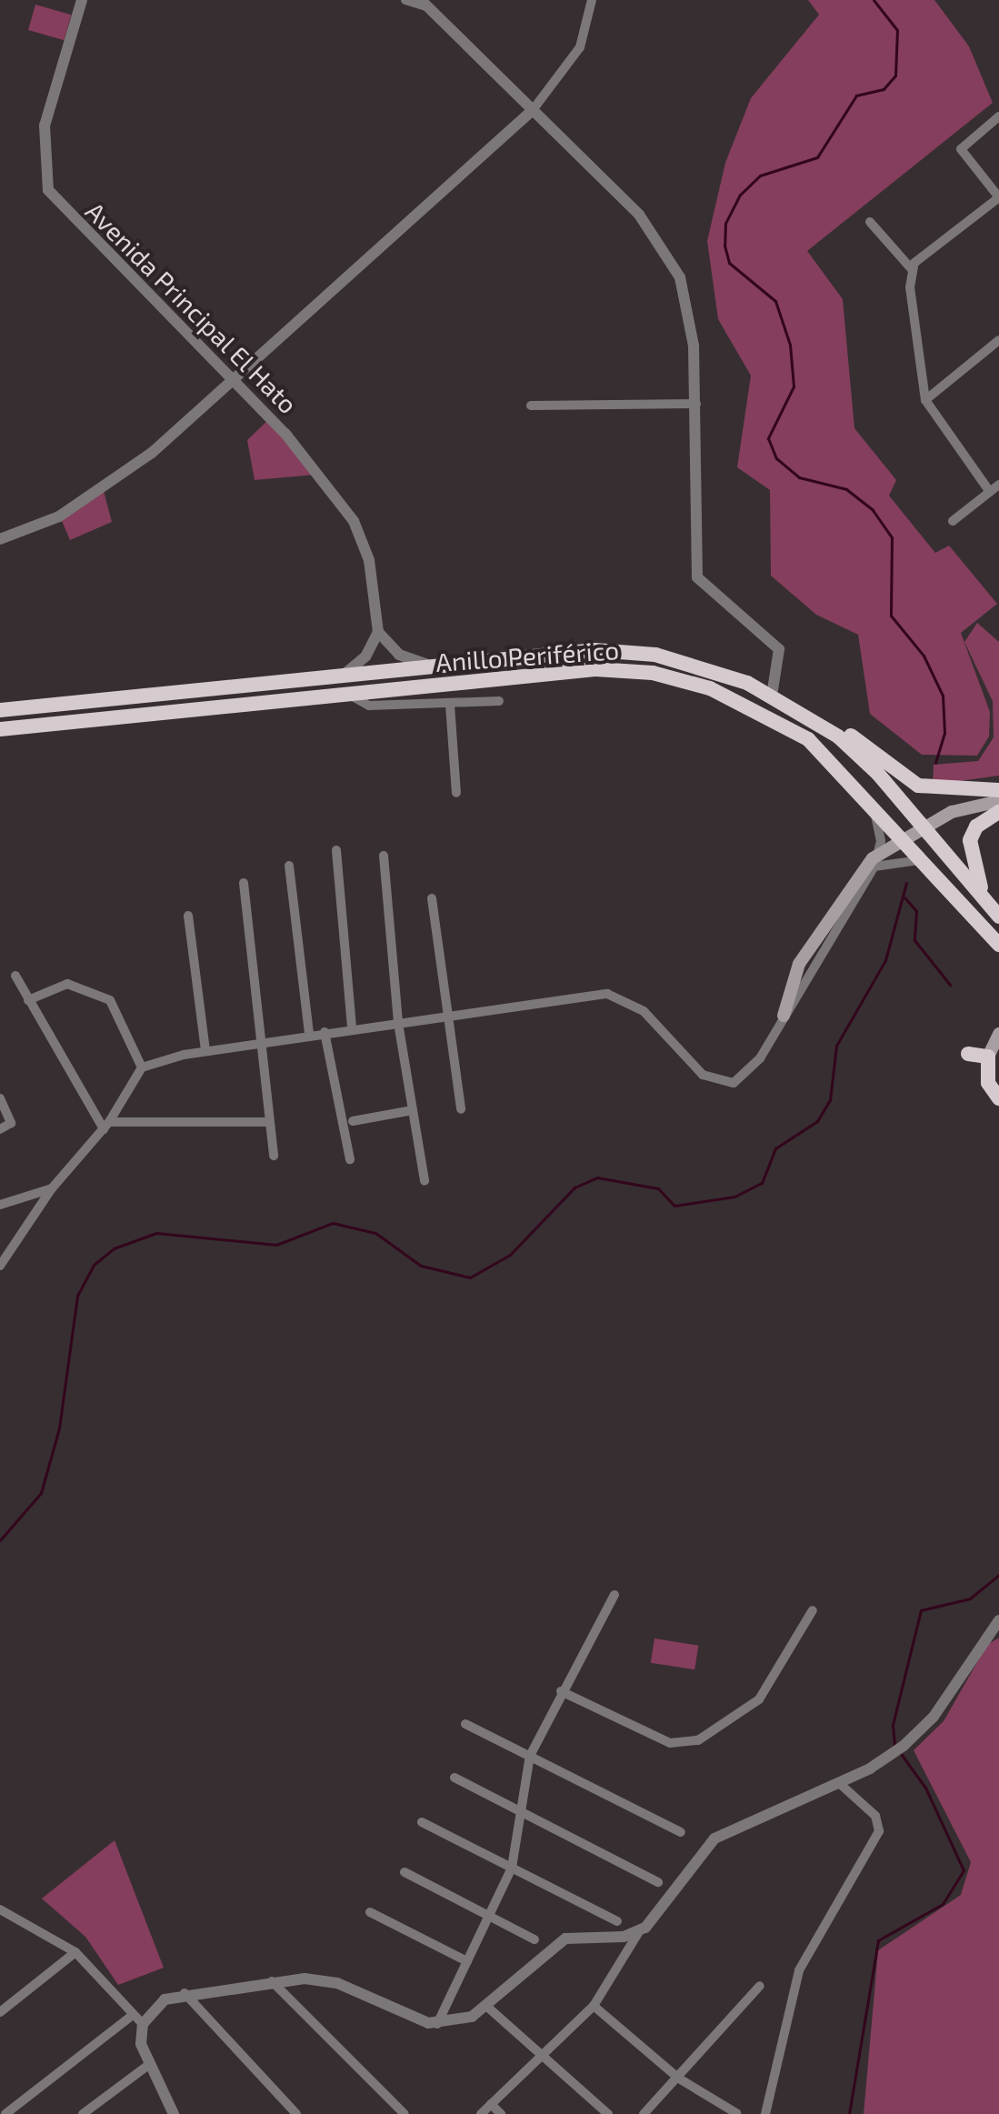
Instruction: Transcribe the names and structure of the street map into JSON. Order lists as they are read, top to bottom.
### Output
{
  "streets": {
    "highway": ["Anillo Periférico"],
    "street": ["Avenida Principal El Hato"]
  }
}
